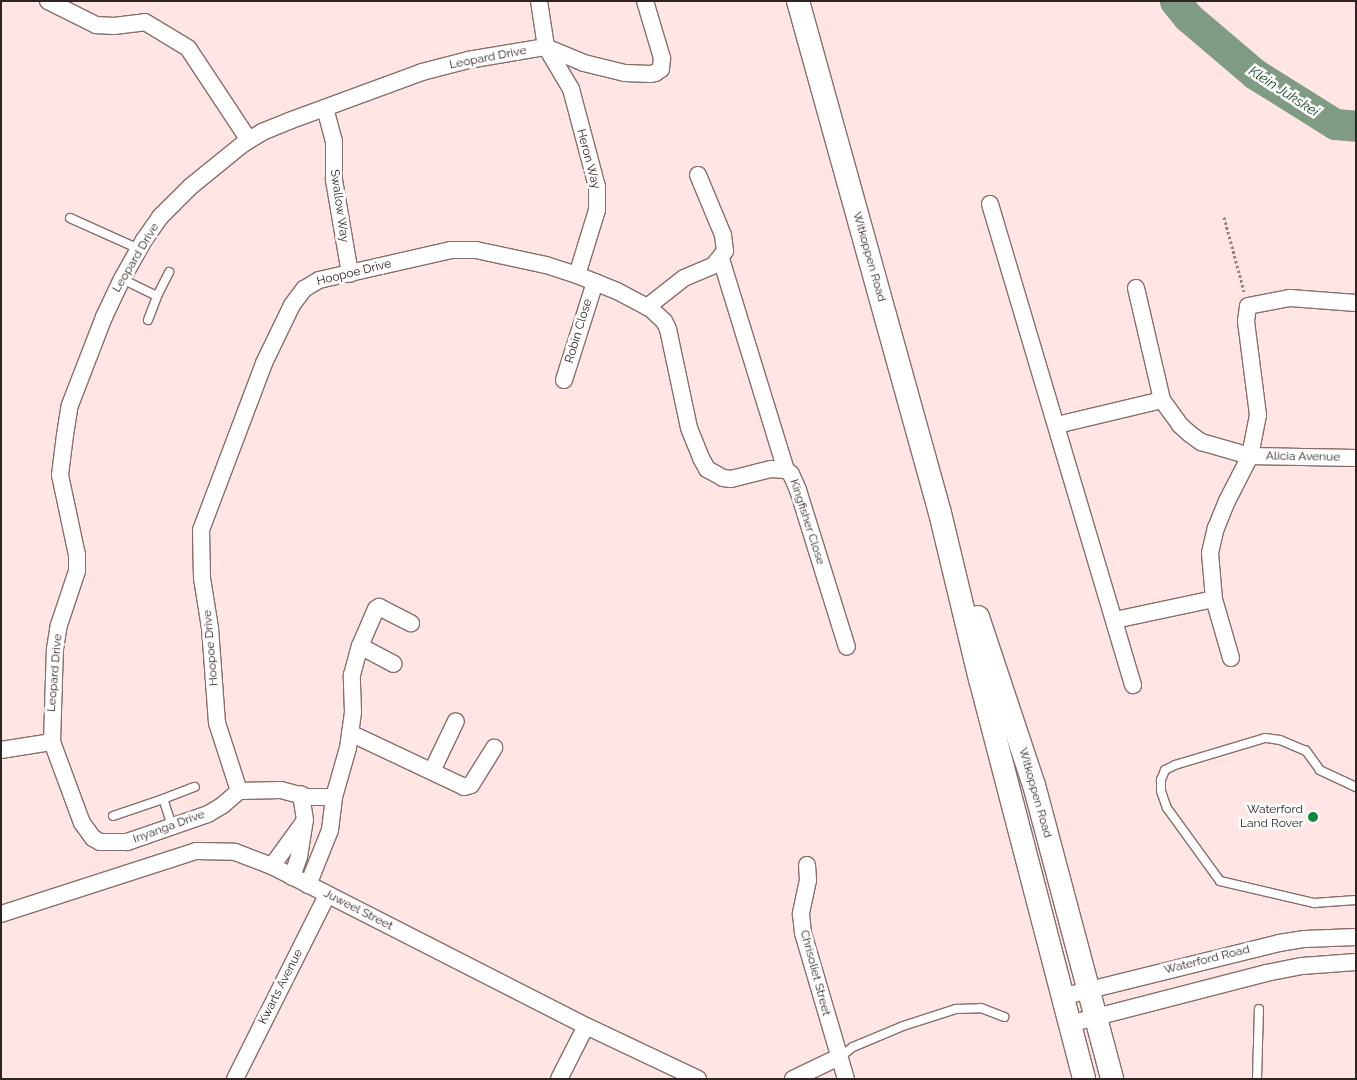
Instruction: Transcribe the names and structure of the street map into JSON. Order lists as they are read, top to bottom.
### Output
{
  "streets": {
    "main road": ["Witkoppen Road"],
    "street": [
      "Leopard Drive",
      "Heron Way",
      "Swallow Way",
      "Hoopoe Drive",
      "Robin Close",
      "Alicia Avenue",
      "Kingfisher Close",
      "Inyanga Drive",
      "Juweel Street",
      "Waterford Road",
      "Chrisoliet Street",
      "Kwarts Avenue"
    ]
  },
  "crossings": [
    ["Leopard Drive", "Heron Way"],
    ["Leopard Drive", "Swallow Way"],
    ["Leopard Drive", "Inyanga Drive"],
    ["Heron Way", "Hoopoe Drive"],
    ["Swallow Way", "Hoopoe Drive"],
    ["Witkoppen Road", "Waterford Road"],
    ["Hoopoe Drive", "Robin Close"],
    ["Hoopoe Drive", "Kingfisher Close"],
    ["Hoopoe Drive", "Inyanga Drive"],
    ["Juweel Street", "Kwarts Avenue"]
  ],
  "water": ["Klein Jukskei"],
  "places": ["Waterford Land Rover"]
}
